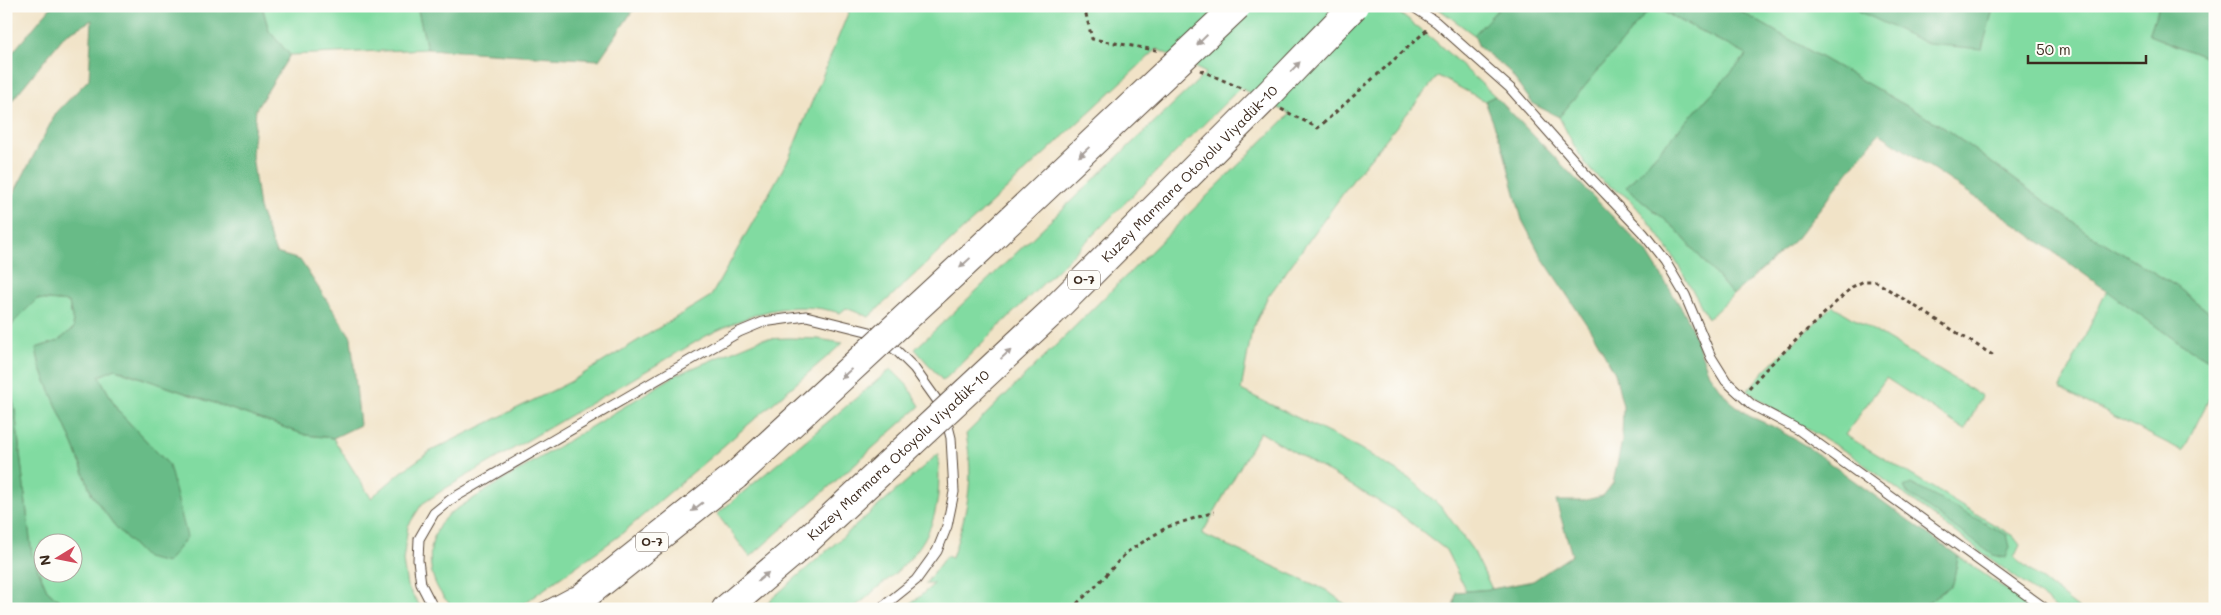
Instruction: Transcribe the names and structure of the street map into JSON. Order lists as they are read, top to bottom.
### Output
{
  "streets": {
    "highway": ["Kuzey Marmara Otoyolu Viyadük-10", "O-7"]
  },
  "scale_bar": "50 m",
  "north": "left"
}
